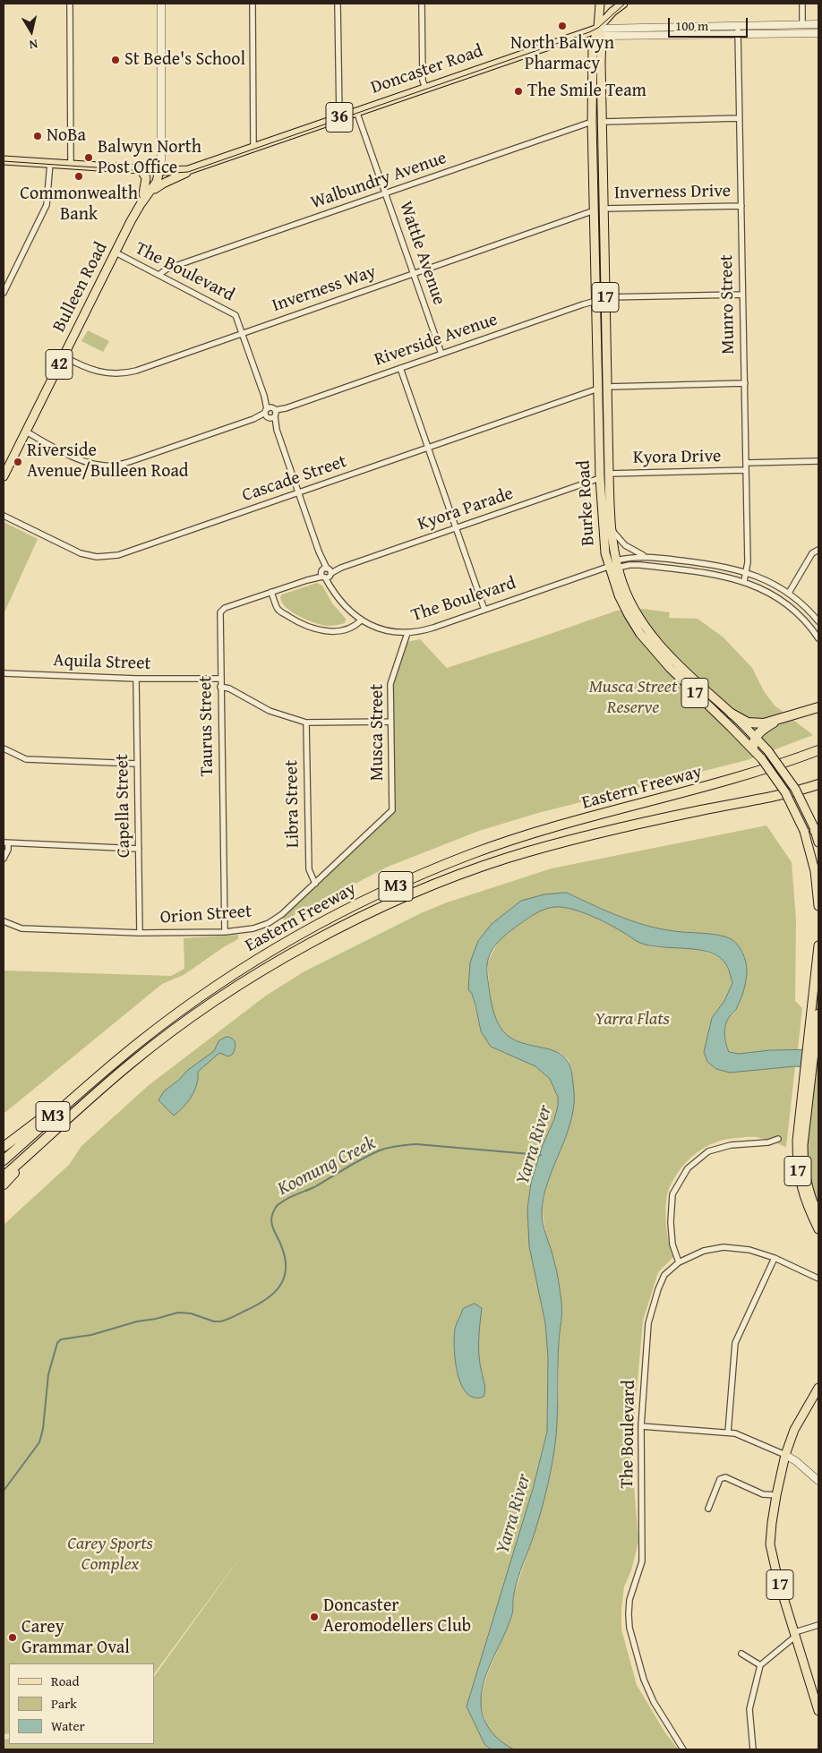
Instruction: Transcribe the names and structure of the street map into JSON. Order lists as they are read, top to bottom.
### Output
{
  "streets": {
    "highway": ["Eastern Freeway", "M3"],
    "main road": [
      "Doncaster Road",
      "36",
      "Bulleen Road",
      "17",
      "42",
      "Burke Road"
    ],
    "street": [
      "Walbundry Avenue",
      "Inverness Drive",
      "Wattle Avenue",
      "The Boulevard",
      "Inverness Way",
      "Munro Street",
      "Riverside Avenue",
      "Kyora Drive",
      "Cascade Street",
      "Kyora Parade",
      "Aquila Street",
      "Taurus Street",
      "Musca Street",
      "Libra Street",
      "Capella Street",
      "Orion Street"
    ]
  },
  "crossings": [
    ["Doncaster Road", "Wattle Avenue"],
    ["Doncaster Road", "Bulleen Road"],
    ["Doncaster Road", "Burke Road"],
    ["Walbundry Avenue", "Wattle Avenue"],
    ["Walbundry Avenue", "The Boulevard"],
    ["Walbundry Avenue", "Burke Road"],
    ["Inverness Drive", "Munro Street"],
    ["Inverness Drive", "Burke Road"],
    ["Wattle Avenue", "Inverness Way"],
    ["Wattle Avenue", "Riverside Avenue"],
    ["The Boulevard", "Bulleen Road"],
    ["The Boulevard", "Inverness Way"],
    ["The Boulevard", "Riverside Avenue"],
    ["The Boulevard", "Cascade Street"],
    ["The Boulevard", "Burke Road"],
    ["The Boulevard", "Kyora Parade"],
    ["The Boulevard", "Taurus Street"],
    ["The Boulevard", "Musca Street"],
    ["Bulleen Road", "Inverness Way"],
    ["Bulleen Road", "Riverside Avenue"],
    ["Inverness Way", "Burke Road"],
    ["Munro Street", "Kyora Drive"],
    ["Riverside Avenue", "Burke Road"],
    ["Kyora Drive", "Burke Road"],
    ["Cascade Street", "Burke Road"],
    ["Burke Road", "Kyora Parade"],
    ["Kyora Parade", "Taurus Street"],
    ["Aquila Street", "Taurus Street"],
    ["Aquila Street", "Capella Street"],
    ["Taurus Street", "Orion Street"],
    ["Musca Street", "Orion Street"],
    ["Libra Street", "Orion Street"],
    ["Capella Street", "Orion Street"]
  ],
  "water": ["Yarra River", "Koonung Creek"],
  "parks": ["Musca Street Reserve", "Yarra Flats", "Carey Sports Complex"],
  "places": [
    "North Balwyn Pharmacy",
    "St Bede's School",
    "The Smile Team",
    "NoBa",
    "Balwyn North Post Office",
    "Commonwealth Bank",
    "Riverside Avenue/Bulleen Road",
    "Doncaster Aeromodellers Club",
    "Carey Grammar Oval"
  ],
  "legend": ["Road", "Park", "Water"],
  "scale_bar": "100 m",
  "north": "bottom"
}
